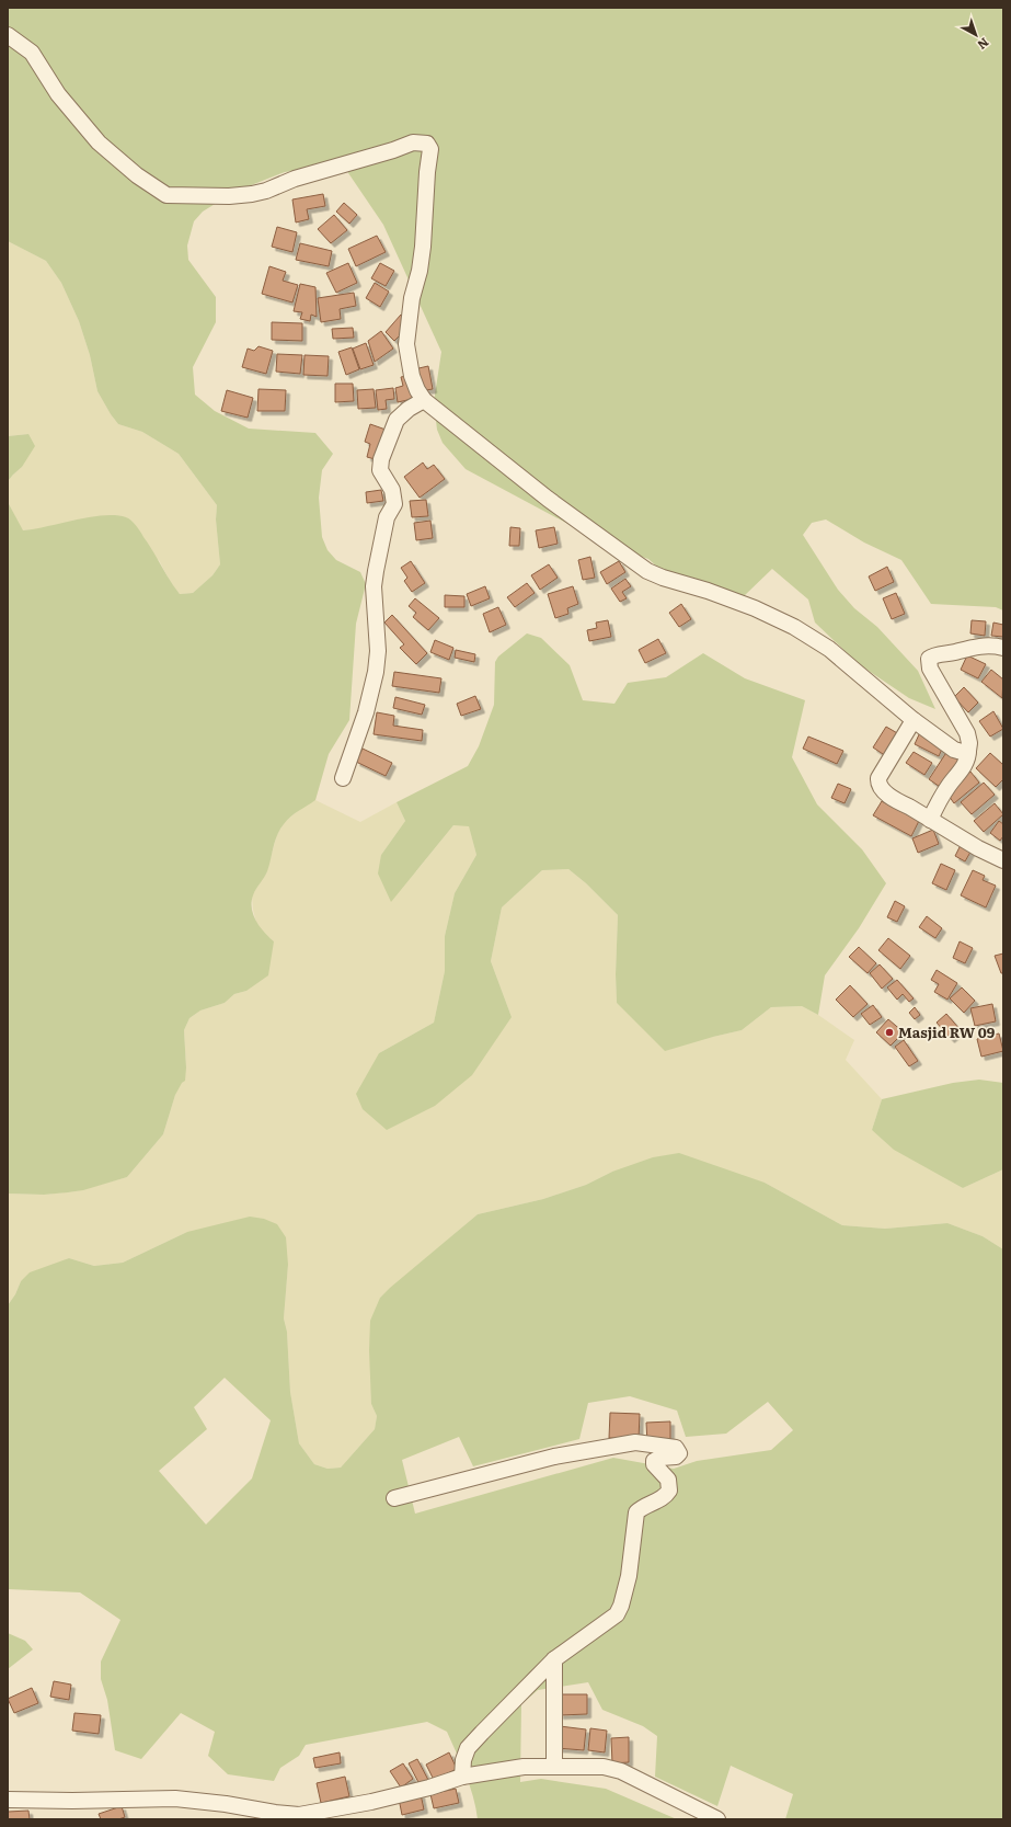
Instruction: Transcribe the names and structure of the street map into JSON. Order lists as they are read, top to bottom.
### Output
{
  "places": ["Masjid RW 09"],
  "north": "bottom right"
}
